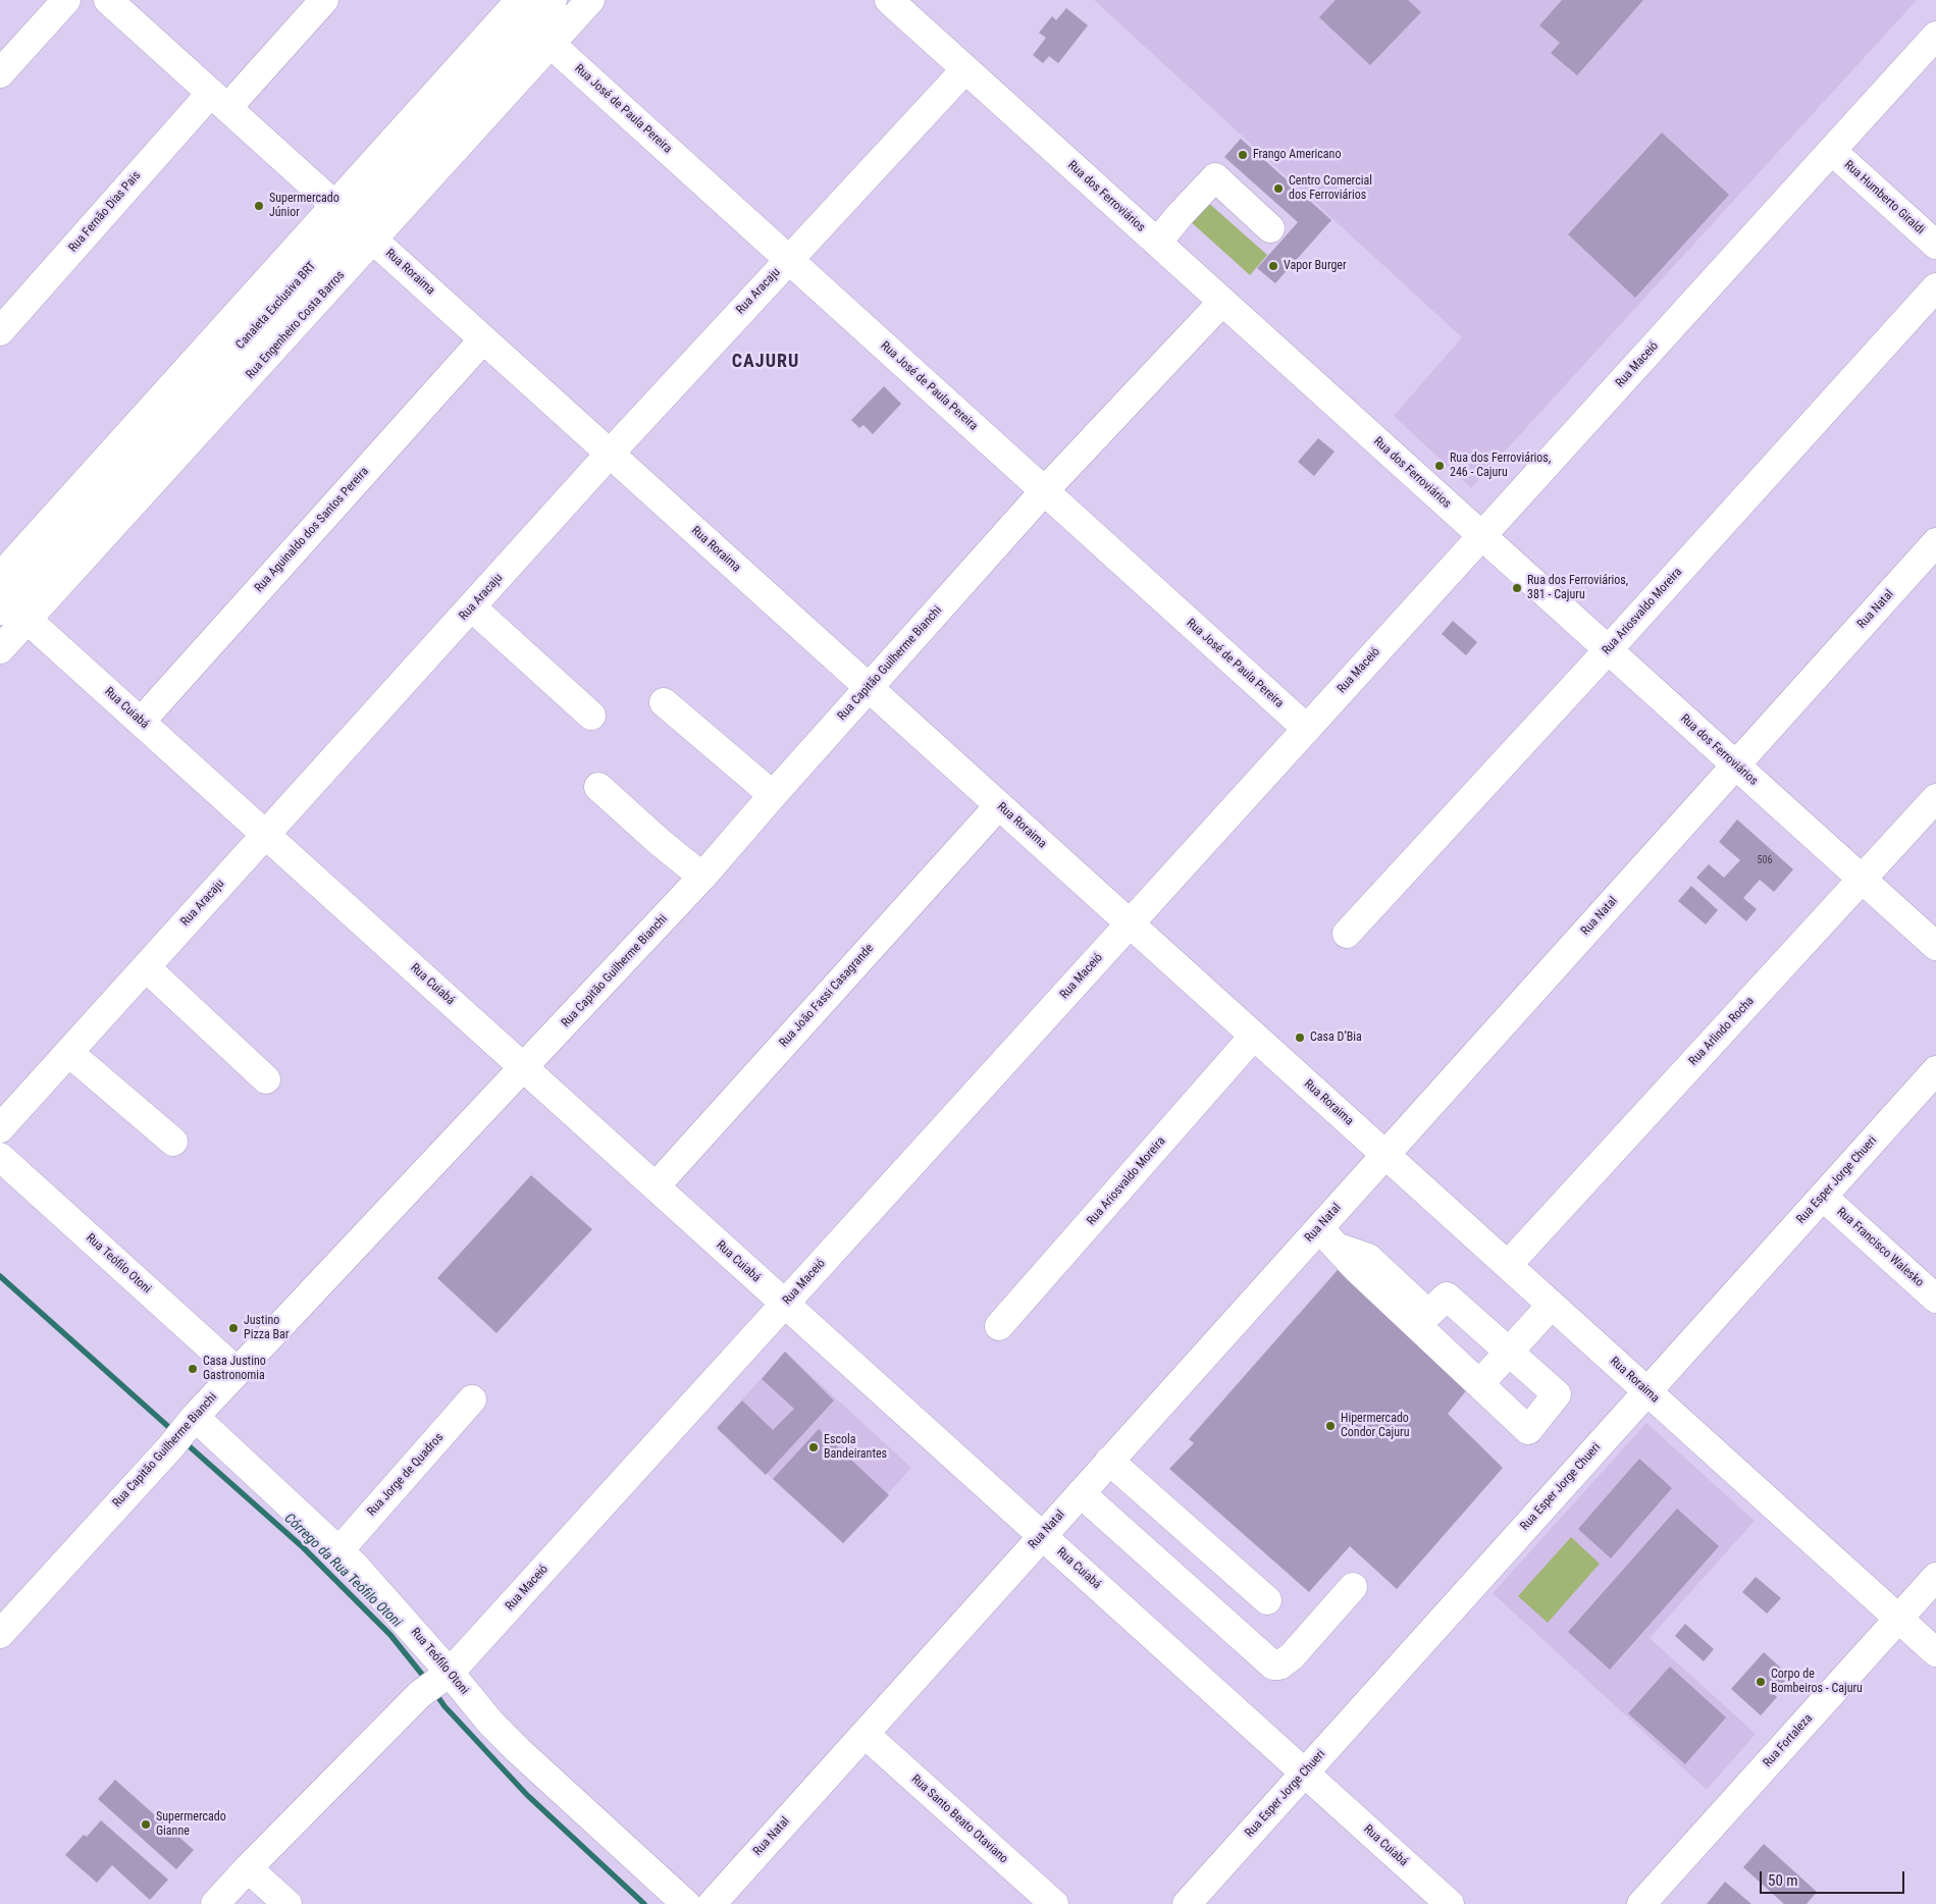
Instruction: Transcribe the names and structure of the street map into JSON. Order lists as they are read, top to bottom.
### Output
{
  "streets": {
    "street": [
      "Rua José de Paula Pereira",
      "Rua dos Ferroviários",
      "Rua Humberto Giraldi",
      "Rua Fernão Dias Pais",
      "Rua Roraima",
      "Rua Aracaju",
      "Canaleta Exclusiva BRT",
      "Rua Engenheiro Costa Barros",
      "Rua Maceió",
      "Rua Aguinaldo dos Santos Pereira",
      "Rua Natal",
      "Rua Ariosvaldo Moreira",
      "Rua Capitão Guilherme Bianchi",
      "Rua Cuiabá",
      "Rua João Fassi Casagrande",
      "Rua Arlindo Rocha",
      "Rua Esper Jorge Chueri",
      "Rua Francisco Walesko",
      "Rua Teófilo Otoni",
      "Rua Jorge de Quadros",
      "Rua Fortaleza",
      "Rua Santo Beato Otaviano"
    ]
  },
  "crossings": [
    ["Rua José de Paula Pereira", "Rua Aracaju"],
    ["Rua José de Paula Pereira", "Rua Engenheiro Costa Barros"],
    ["Rua José de Paula Pereira", "Rua Maceió"],
    ["Rua José de Paula Pereira", "Rua Capitão Guilherme Bianchi"],
    ["Rua dos Ferroviários", "Rua Aracaju"],
    ["Rua dos Ferroviários", "Rua Maceió"],
    ["Rua dos Ferroviários", "Rua Natal"],
    ["Rua dos Ferroviários", "Rua Ariosvaldo Moreira"],
    ["Rua dos Ferroviários", "Rua Capitão Guilherme Bianchi"],
    ["Rua dos Ferroviários", "Rua Arlindo Rocha"],
    ["Rua Humberto Giraldi", "Rua Maceió"],
    ["Rua Fernão Dias Pais", "Rua Roraima"],
    ["Rua Roraima", "Rua Aracaju"],
    ["Rua Roraima", "Canaleta Exclusiva BRT"],
    ["Rua Roraima", "Rua Engenheiro Costa Barros"],
    ["Rua Roraima", "Rua Maceió"],
    ["Rua Roraima", "Rua Aguinaldo dos Santos Pereira"],
    ["Rua Roraima", "Rua Natal"],
    ["Rua Roraima", "Rua Ariosvaldo Moreira"],
    ["Rua Roraima", "Rua Capitão Guilherme Bianchi"],
    ["Rua Roraima", "Rua João Fassi Casagrande"],
    ["Rua Roraima", "Rua Arlindo Rocha"],
    ["Rua Roraima", "Rua Esper Jorge Chueri"],
    ["Rua Roraima", "Rua Fortaleza"],
    ["Rua Aracaju", "Rua Cuiabá"],
    ["Rua Engenheiro Costa Barros", "Rua Cuiabá"],
    ["Rua Maceió", "Rua Cuiabá"],
    ["Rua Maceió", "Rua Teófilo Otoni"],
    ["Rua Aguinaldo dos Santos Pereira", "Rua Cuiabá"],
    ["Rua Natal", "Rua Cuiabá"],
    ["Rua Natal", "Rua Santo Beato Otaviano"],
    ["Rua Capitão Guilherme Bianchi", "Rua Cuiabá"],
    ["Rua Capitão Guilherme Bianchi", "Rua Teófilo Otoni"],
    ["Rua Cuiabá", "Rua João Fassi Casagrande"],
    ["Rua Cuiabá", "Rua Esper Jorge Chueri"],
    ["Rua Esper Jorge Chueri", "Rua Francisco Walesko"],
    ["Rua Teófilo Otoni", "Rua Jorge de Quadros"]
  ],
  "districts": ["CAJURU"],
  "water": ["Córrego da Rua Teófilo Otoni"],
  "places": [
    "Frango Americano",
    "Centro Comercial dos Ferroviários",
    "Supermercado Júnior",
    "Vapor Burger",
    "Rua dos Ferroviários, 246 - Cajuru",
    "Rua dos Ferroviários, 381 - Cajuru",
    "Casa D’Bia",
    "Justino Pizza Bar",
    "Casa Justino Gastronomia",
    "Hipermercado Condor Cajuru",
    "Escola Bandeirantes",
    "Corpo de Bombeiros - Cajuru",
    "Supermercado Gianne"
  ],
  "house_numbers": ["506"],
  "scale_bar": "50 m"
}
